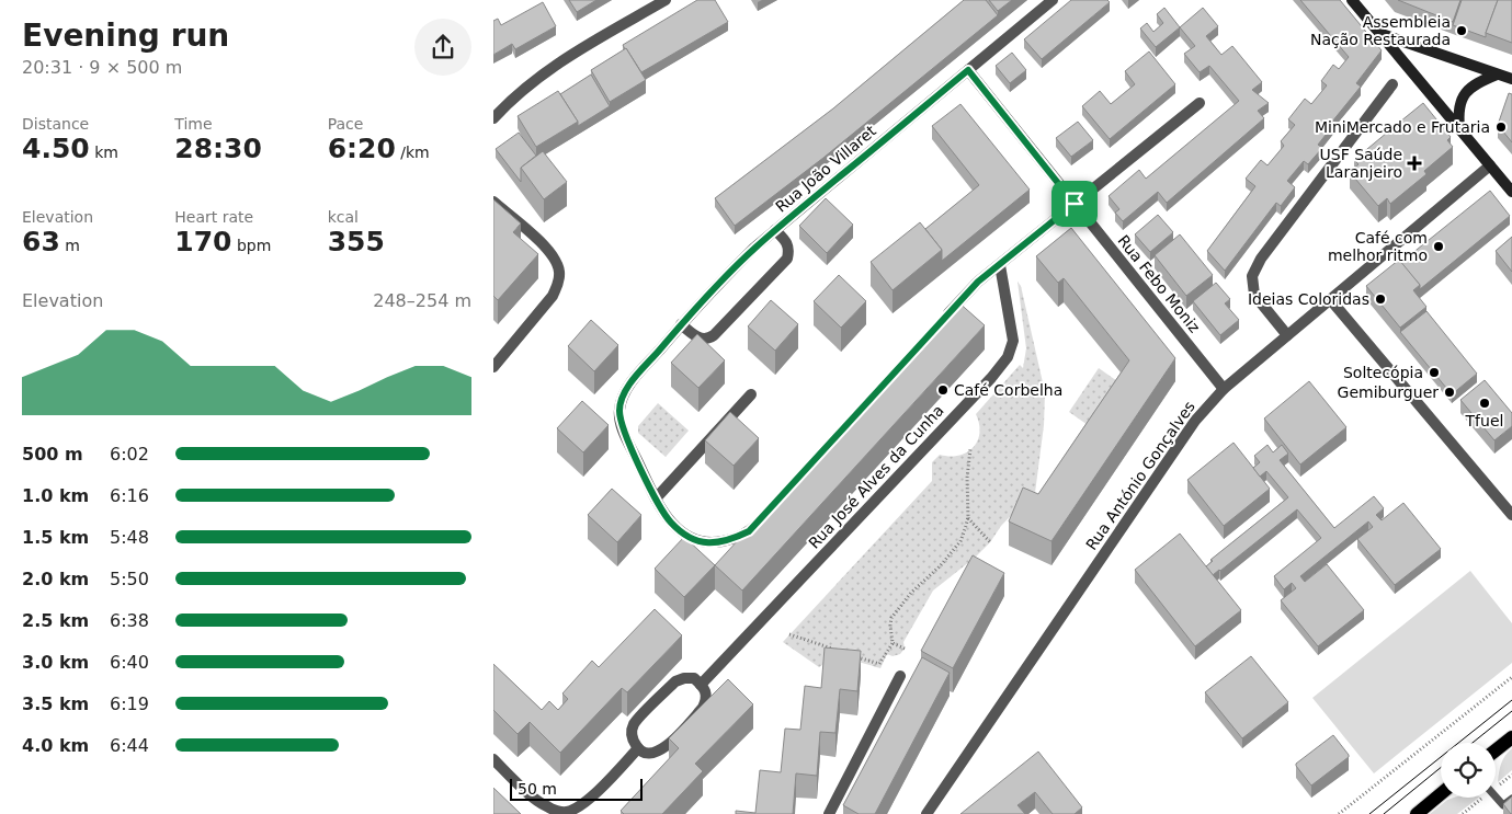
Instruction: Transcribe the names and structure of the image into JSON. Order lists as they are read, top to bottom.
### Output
{
  "streets": {
    "street": [
      "Rua João Villaret",
      "Rua Febo Moniz",
      "Rua António Gonçalves",
      "Rua José Alves da Cunha"
    ]
  },
  "crossings": [
    ["Rua João Villaret", "Rua Febo Moniz"],
    ["Rua Febo Moniz", "Rua António Gonçalves"]
  ],
  "places": {
    "other": [
      "Assembleia Nação Restaurada",
      "MiniMercado e Frutaria",
      "Café com melhor ritmo",
      "Ideias Coloridas",
      "Soltecópia",
      "Café Corbelha",
      "Gemiburguer",
      "Tfuel"
    ],
    "health": ["USF Saúde Laranjeiro"]
  },
  "scale_bar": "50 m",
  "page": {
    "heading": ["Evening run", "20:31 · 9 × 500 m"],
    "stats": [
      ["Distance", "4.50 km"],
      ["Time", "28:30"],
      ["Pace", "6:20 /km"],
      ["Elevation", "63 m"],
      ["Heart rate", "170 bpm"],
      ["kcal", "355"]
    ],
    "chart": ["Elevation", "248–254 m"],
    "list": [
      {
        "name": "500 m",
        "note": "6:02"
      },
      {
        "name": "1.0 km",
        "note": "6:16"
      },
      {
        "name": "1.5 km",
        "note": "5:48"
      },
      {
        "name": "2.0 km",
        "note": "5:50"
      },
      {
        "name": "2.5 km",
        "note": "6:38"
      },
      {
        "name": "3.0 km",
        "note": "6:40"
      },
      {
        "name": "3.5 km",
        "note": "6:19"
      },
      {
        "name": "4.0 km",
        "note": "6:44"
      }
    ],
    "scale": "50 m"
  }
}
